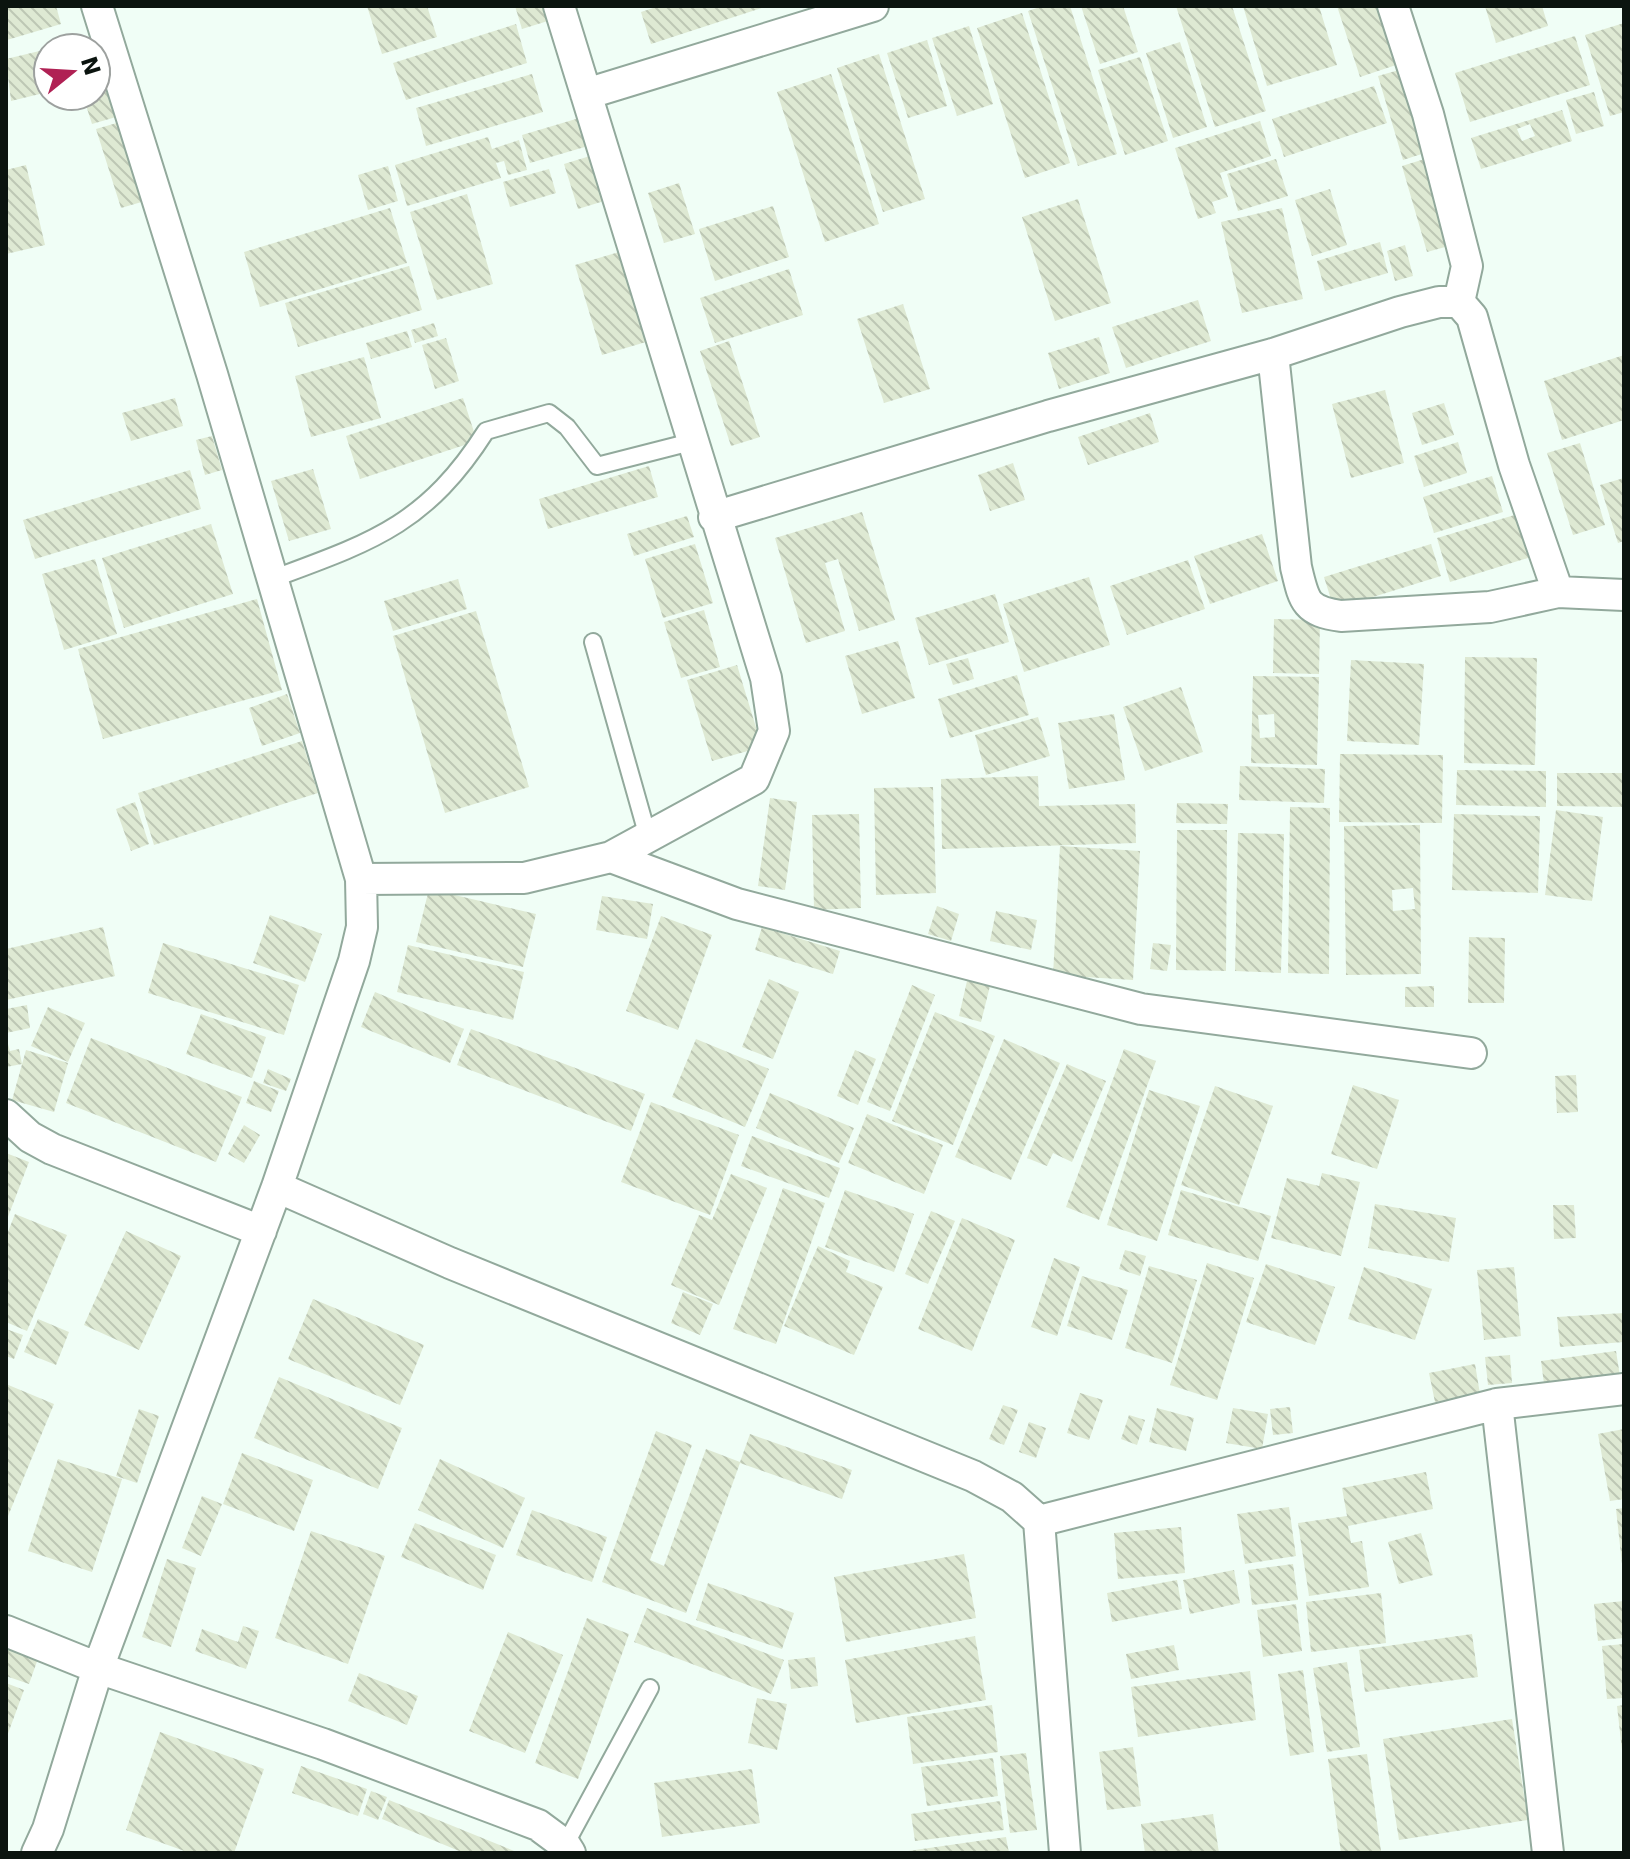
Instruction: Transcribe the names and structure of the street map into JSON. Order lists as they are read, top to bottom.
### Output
{
  "north": "right"
}
